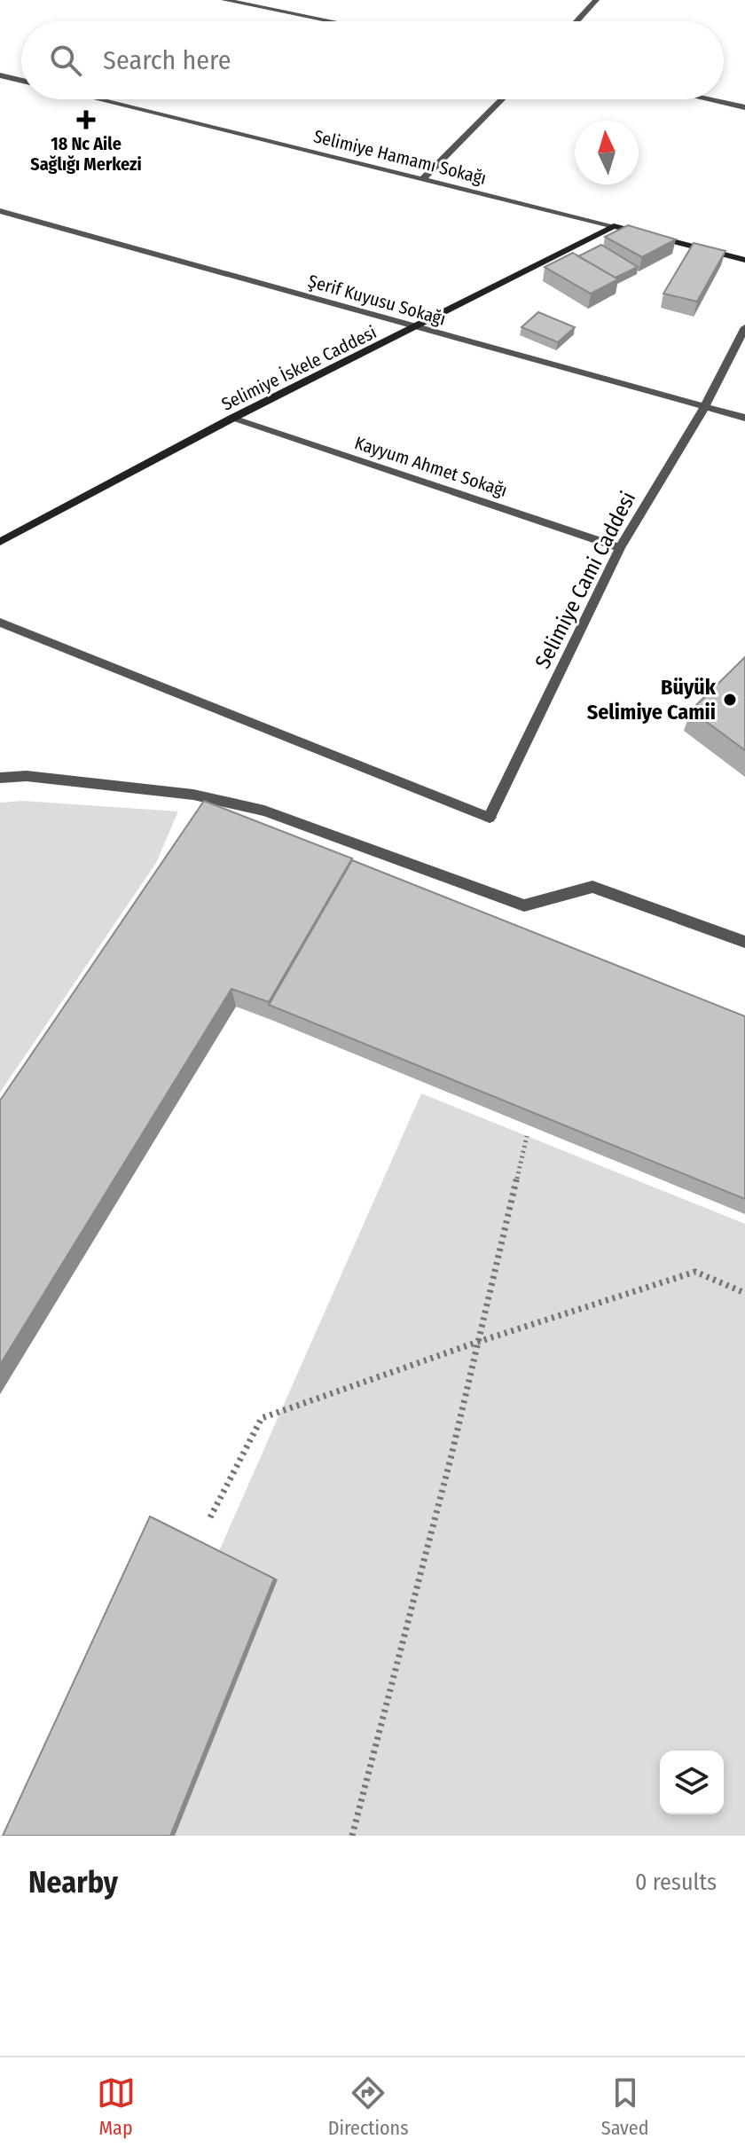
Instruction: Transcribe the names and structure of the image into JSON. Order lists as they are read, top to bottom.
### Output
{
  "streets": {
    "street": [
      "Selimiye Hamamı Sokağı",
      "Şerif Kuyusu Sokağı",
      "Selimiye İskele Caddesi",
      "Kayyum Ahmet Sokağı",
      "Selimiye Cami Caddesi"
    ]
  },
  "crossings": [
    ["Selimiye Hamamı Sokağı", "Selimiye İskele Caddesi"],
    ["Şerif Kuyusu Sokağı", "Selimiye İskele Caddesi"],
    ["Şerif Kuyusu Sokağı", "Selimiye Cami Caddesi"],
    ["Selimiye İskele Caddesi", "Kayyum Ahmet Sokağı"],
    ["Kayyum Ahmet Sokağı", "Selimiye Cami Caddesi"]
  ],
  "places": {
    "health": ["18 Nc Aile Sağlığı Merkezi"],
    "other": ["Büyük Selimiye Camii"]
  },
  "north": "top",
  "page": {
    "search": "Search here",
    "heading": ["Nearby", "0 results"],
    "nav": ["Map", "Directions", "Saved"]
  }
}
